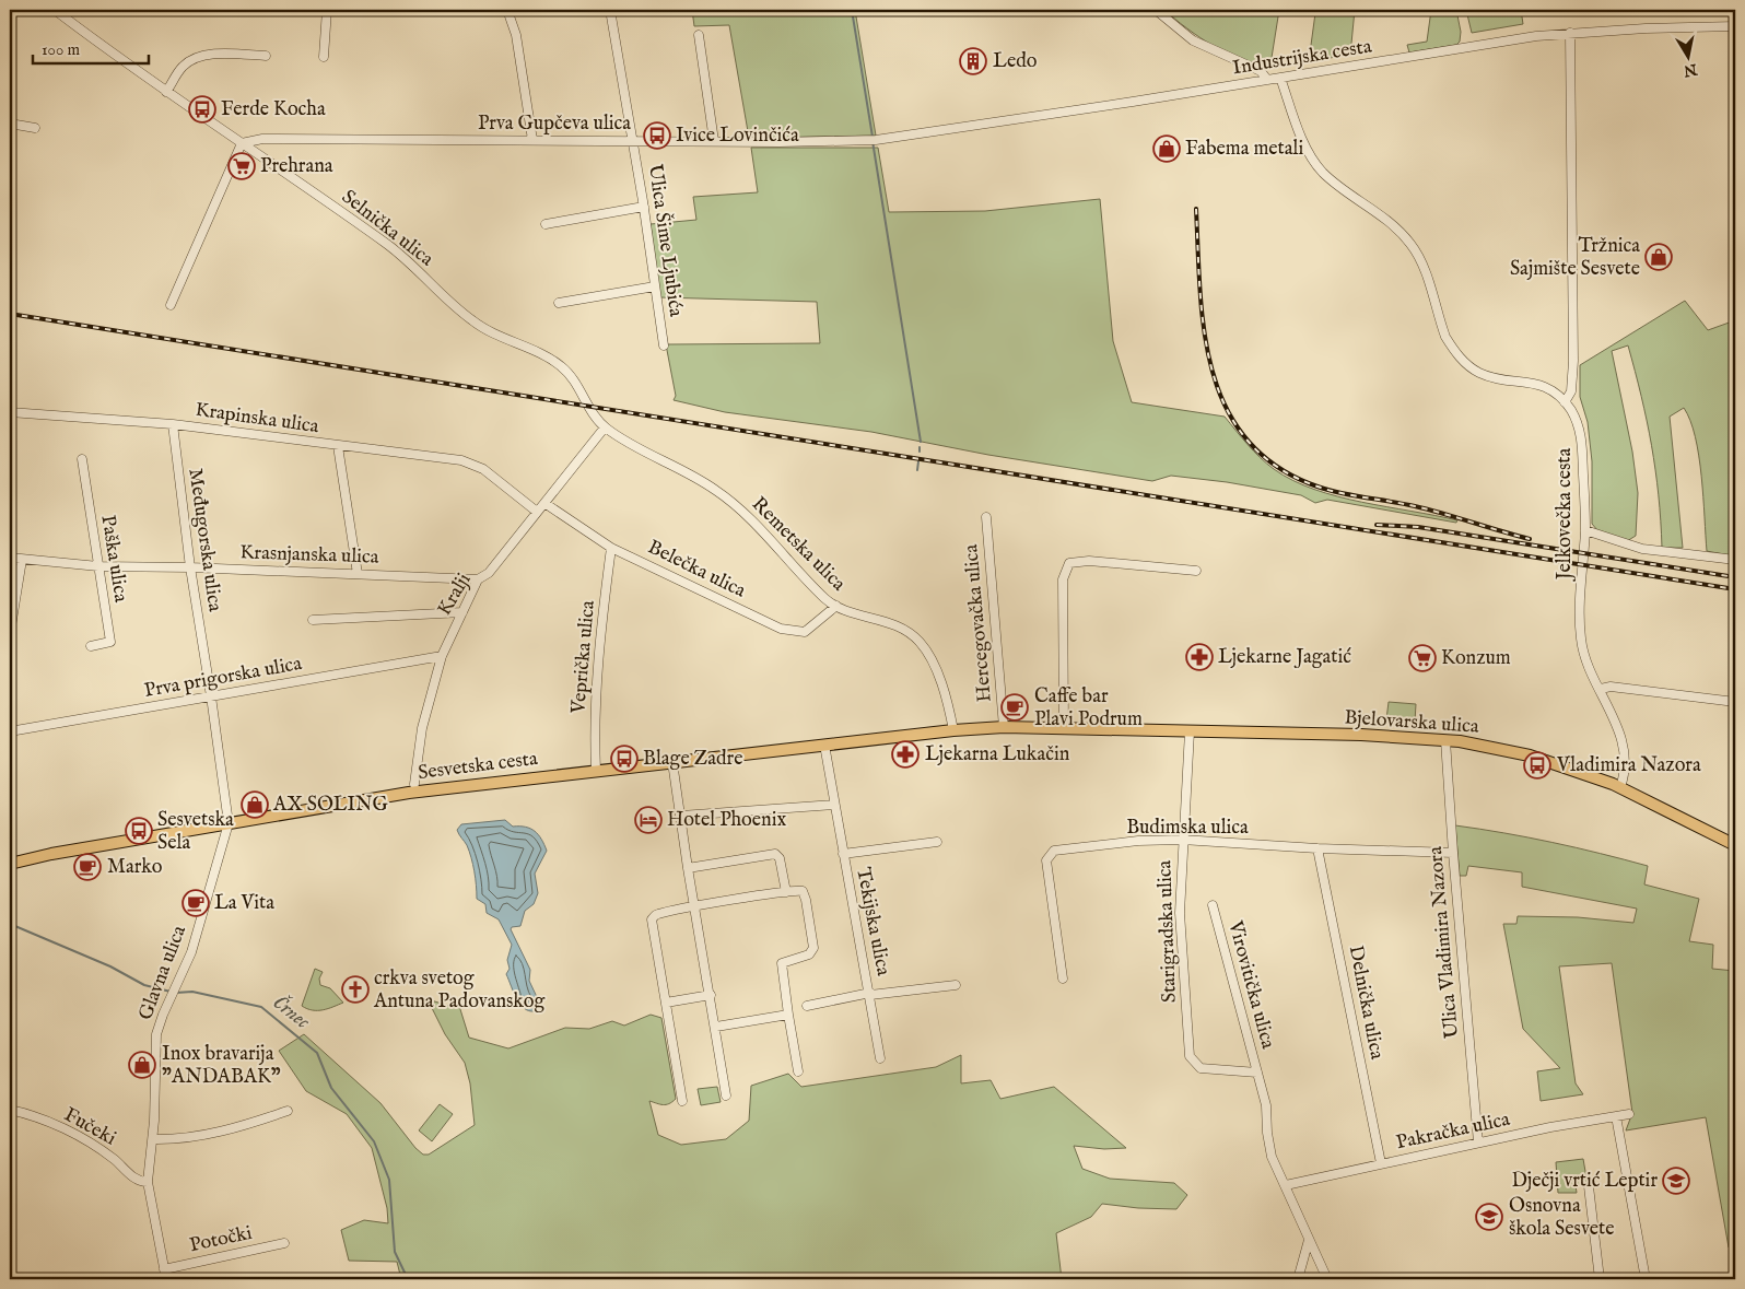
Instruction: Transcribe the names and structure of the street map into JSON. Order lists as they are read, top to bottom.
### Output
{
  "streets": {
    "main road": ["Bjelovarska ulica", "Sesvetska cesta"],
    "street": [
      "Industrijska cesta",
      "Prva Gupčeva ulica",
      "Selnička ulica",
      "Ulica Šime Ljubića",
      "Krapinska ulica",
      "Jelkovečka cesta",
      "Međugorska ulica",
      "Remetska ulica",
      "Krasnjanska ulica",
      "Paška ulica",
      "Belečka ulica",
      "Kralji",
      "Hercegovačka ulica",
      "Veprička ulica",
      "Prva prigorska ulica",
      "Budimska ulica",
      "Tekijska ulica",
      "Starigradska ulica",
      "Ulica Vladimira Nazora",
      "Glavna ulica",
      "Virovitička ulica",
      "Delnička ulica",
      "Fučeki",
      "Pakračka ulica",
      "Potočki"
    ]
  },
  "crossings": [
    ["Industrijska cesta", "Prva Gupčeva ulica"],
    ["Industrijska cesta", "Jelkovečka cesta"],
    ["Prva Gupčeva ulica", "Selnička ulica"],
    ["Prva Gupčeva ulica", "Ulica Šime Ljubića"],
    ["Selnička ulica", "Remetska ulica"],
    ["Selnička ulica", "Kralji"],
    ["Krapinska ulica", "Međugorska ulica"],
    ["Krapinska ulica", "Krasnjanska ulica"],
    ["Krapinska ulica", "Kralji"],
    ["Jelkovečka cesta", "Bjelovarska ulica"],
    ["Međugorska ulica", "Krasnjanska ulica"],
    ["Međugorska ulica", "Prva prigorska ulica"],
    ["Međugorska ulica", "Sesvetska cesta"],
    ["Međugorska ulica", "Glavna ulica"],
    ["Remetska ulica", "Belečka ulica"],
    ["Remetska ulica", "Kralji"],
    ["Remetska ulica", "Bjelovarska ulica"],
    ["Remetska ulica", "Sesvetska cesta"],
    ["Krasnjanska ulica", "Paška ulica"],
    ["Krasnjanska ulica", "Kralji"],
    ["Belečka ulica", "Kralji"],
    ["Belečka ulica", "Veprička ulica"],
    ["Kralji", "Prva prigorska ulica"],
    ["Hercegovačka ulica", "Bjelovarska ulica"],
    ["Veprička ulica", "Sesvetska cesta"],
    ["Bjelovarska ulica", "Sesvetska cesta"],
    ["Bjelovarska ulica", "Starigradska ulica"],
    ["Bjelovarska ulica", "Ulica Vladimira Nazora"],
    ["Sesvetska cesta", "Tekijska ulica"],
    ["Sesvetska cesta", "Glavna ulica"],
    ["Budimska ulica", "Starigradska ulica"],
    ["Budimska ulica", "Ulica Vladimira Nazora"],
    ["Budimska ulica", "Delnička ulica"],
    ["Starigradska ulica", "Virovitička ulica"],
    ["Ulica Vladimira Nazora", "Pakračka ulica"],
    ["Glavna ulica", "Fučeki"],
    ["Glavna ulica", "Potočki"],
    ["Virovitička ulica", "Pakračka ulica"],
    ["Delnička ulica", "Pakračka ulica"]
  ],
  "water": ["Črnec"],
  "places": {
    "building": ["Ledo"],
    "bus stop": [
      "Ferde Kocha",
      "Ivice Lovinčića",
      "Blage Zadre",
      "Vladimira Nazora",
      "Sesvetska Sela"
    ],
    "shop": [
      "Fabema metali",
      "Tržnica Sajmište Sesvete",
      "AX SOLING",
      "Inox bravarija \"ANDABAK\""
    ],
    "supermarket": ["Prehrana", "Konzum"],
    "pharmacy": ["Ljekarne Jagatić", "Ljekarna Lukačin"],
    "cafe": ["Caffe bar Plavi Podrum", "Marko", "La Vita"],
    "hotel": ["Hotel Phoenix"],
    "church": ["crkva svetog Antuna Padovanskog"],
    "school or university": ["Dječji vrtić Leptir", "Osnovna škola Sesvete"]
  },
  "scale_bar": "100 m",
  "north": "bottom"
}
